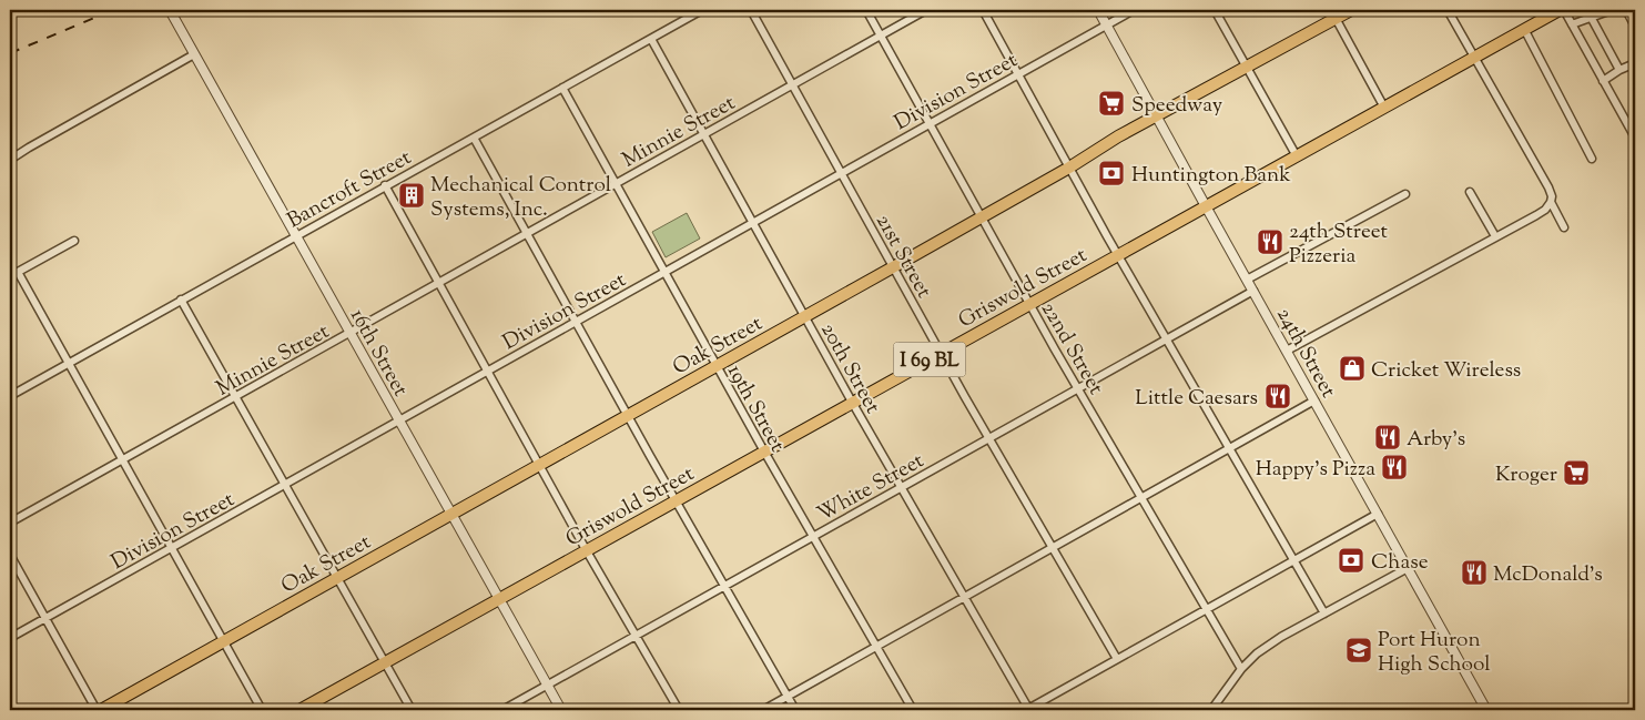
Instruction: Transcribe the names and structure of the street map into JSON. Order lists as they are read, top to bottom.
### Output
{
  "streets": {
    "main road": ["Griswold Street", "Oak Street", "I 69 BL"],
    "street": [
      "Division Street",
      "Minnie Street",
      "Bancroft Street",
      "21st Street",
      "22nd Street",
      "16th Street",
      "24th Street",
      "20th Street",
      "19th Street",
      "White Street"
    ]
  },
  "crossings": [
    ["Division Street", "21st Street"],
    ["Division Street", "22nd Street"],
    ["Division Street", "16th Street"],
    ["Division Street", "24th Street"],
    ["Division Street", "20th Street"],
    ["Division Street", "19th Street"],
    ["Minnie Street", "21st Street"],
    ["Minnie Street", "22nd Street"],
    ["Minnie Street", "16th Street"],
    ["Minnie Street", "20th Street"],
    ["Minnie Street", "19th Street"],
    ["Bancroft Street", "16th Street"],
    ["Bancroft Street", "20th Street"],
    ["Bancroft Street", "19th Street"],
    ["21st Street", "Griswold Street"],
    ["21st Street", "Oak Street"],
    ["21st Street", "White Street"],
    ["Griswold Street", "22nd Street"],
    ["Griswold Street", "16th Street"],
    ["Griswold Street", "24th Street"],
    ["Griswold Street", "20th Street"],
    ["Griswold Street", "19th Street"],
    ["Oak Street", "22nd Street"],
    ["Oak Street", "16th Street"],
    ["Oak Street", "24th Street"],
    ["Oak Street", "20th Street"],
    ["Oak Street", "19th Street"],
    ["22nd Street", "White Street"],
    ["16th Street", "White Street"],
    ["24th Street", "White Street"],
    ["20th Street", "White Street"],
    ["19th Street", "White Street"]
  ],
  "places": {
    "supermarket": ["Speedway", "Kroger"],
    "bank": ["Huntington Bank", "Chase"],
    "building": ["Mechanical Control Systems, Inc."],
    "restaurant": [
      "24th Street Pizzeria",
      "Little Caesars",
      "Arby's",
      "Happy's Pizza",
      "McDonald's"
    ],
    "shop": ["Cricket Wireless"],
    "school or university": ["Port Huron High School"]
  }
}
